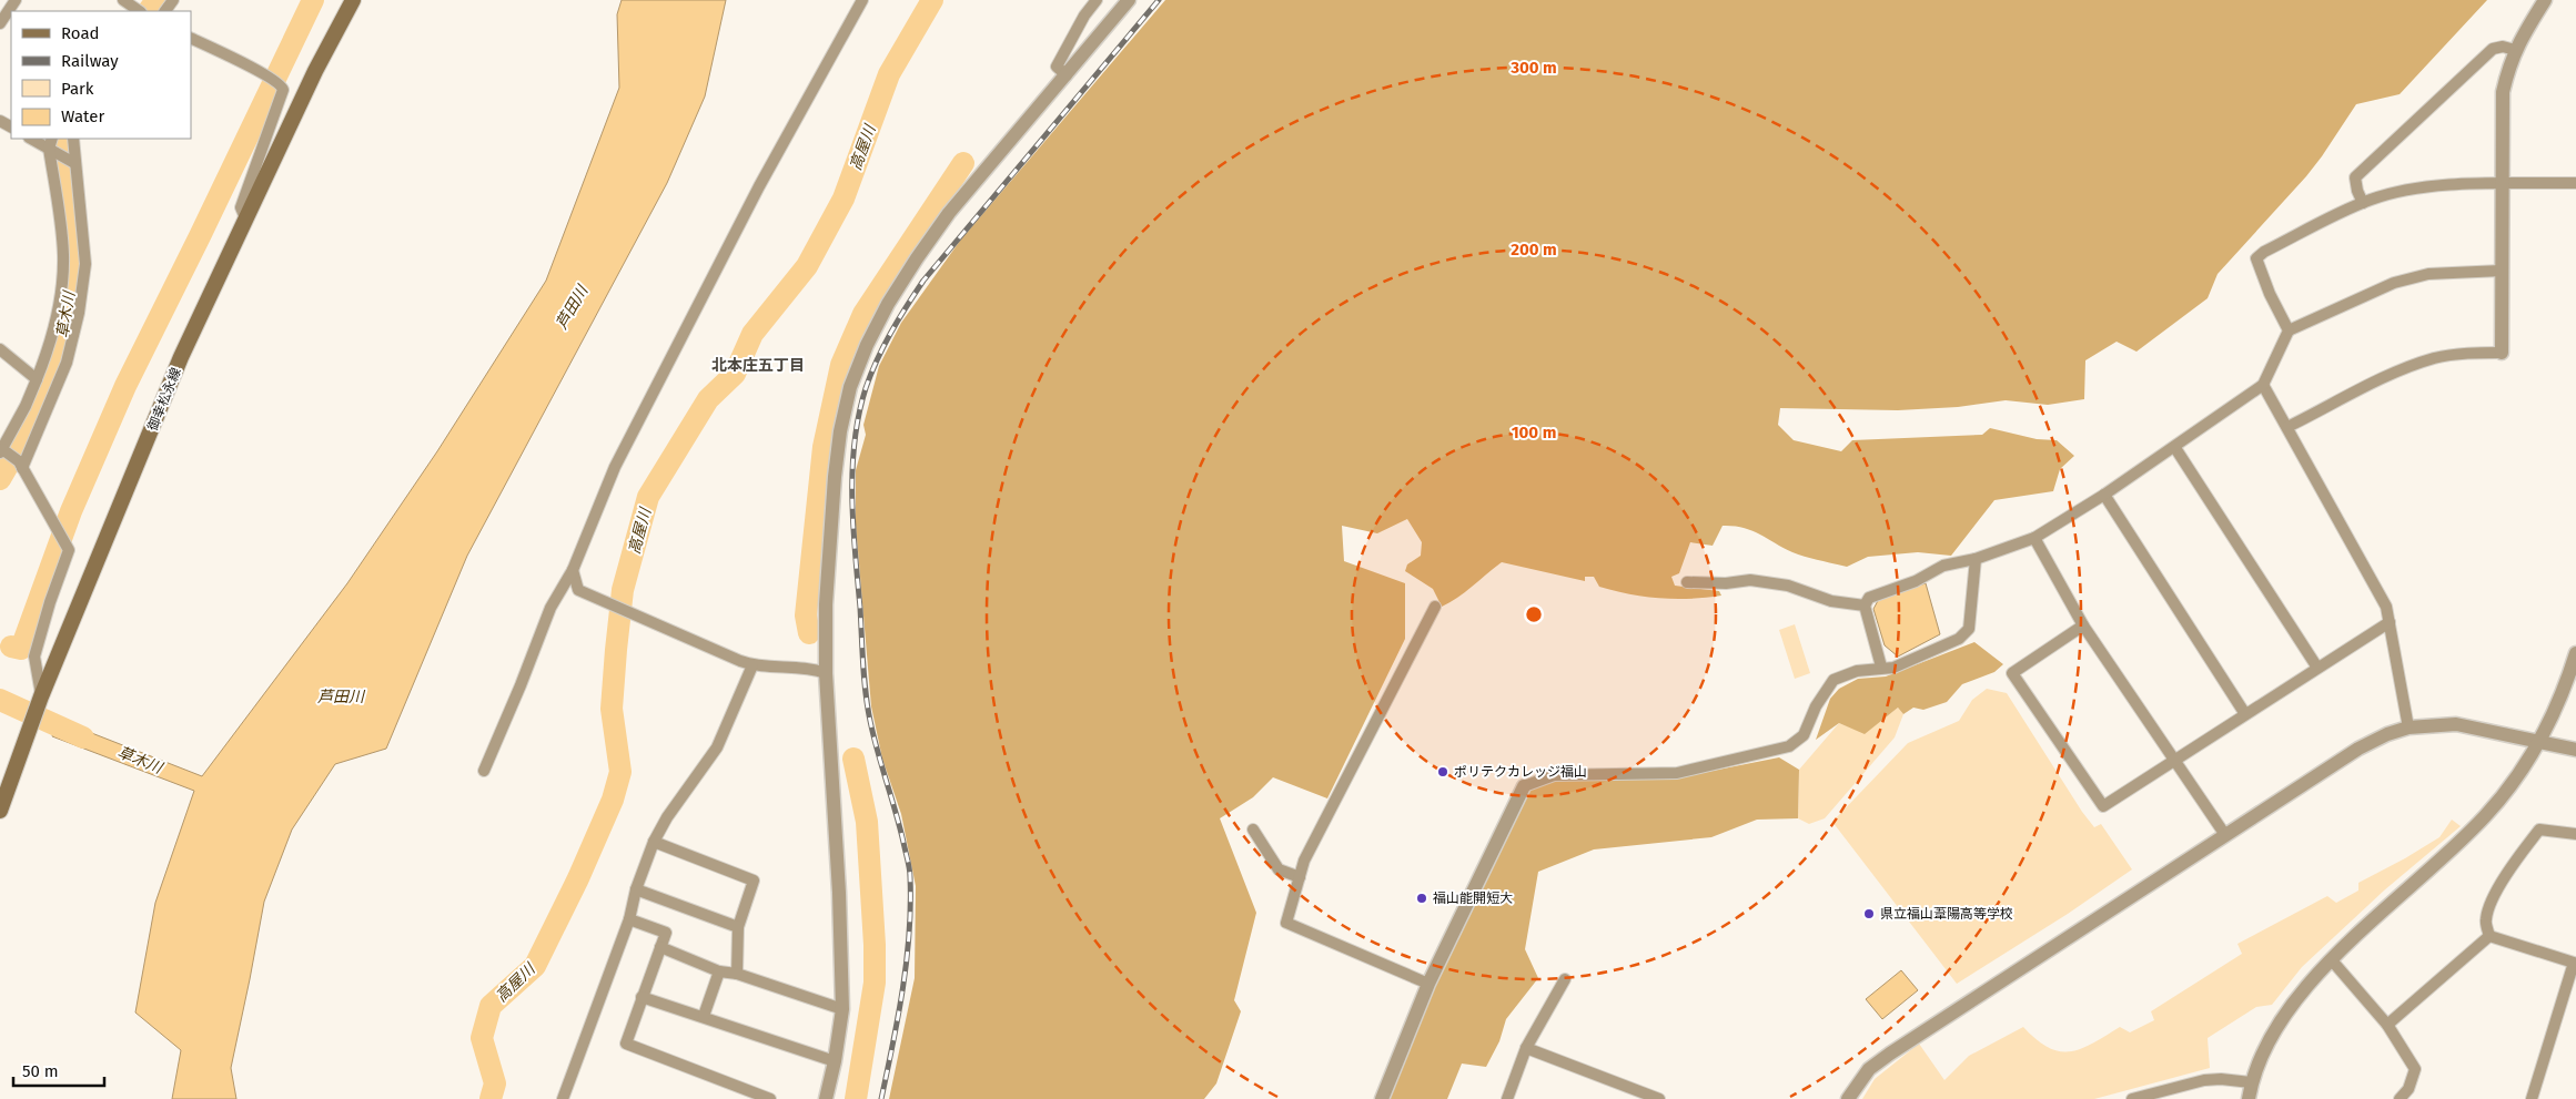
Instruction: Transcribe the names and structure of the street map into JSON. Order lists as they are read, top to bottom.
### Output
{
  "streets": {
    "main road": ["御幸松永線"]
  },
  "districts": ["北本庄五丁目"],
  "water": ["高屋川", "芦田川", "草木川"],
  "places": ["ポリテクカレッジ福山", "福山能開短大", "県立福山葦陽高等学校"],
  "legend": [
    "Road",
    "Railway",
    "Park",
    "Water"
  ],
  "scale_bar": "50 m",
  "rings": ["300 m", "200 m", "100 m"]
}
